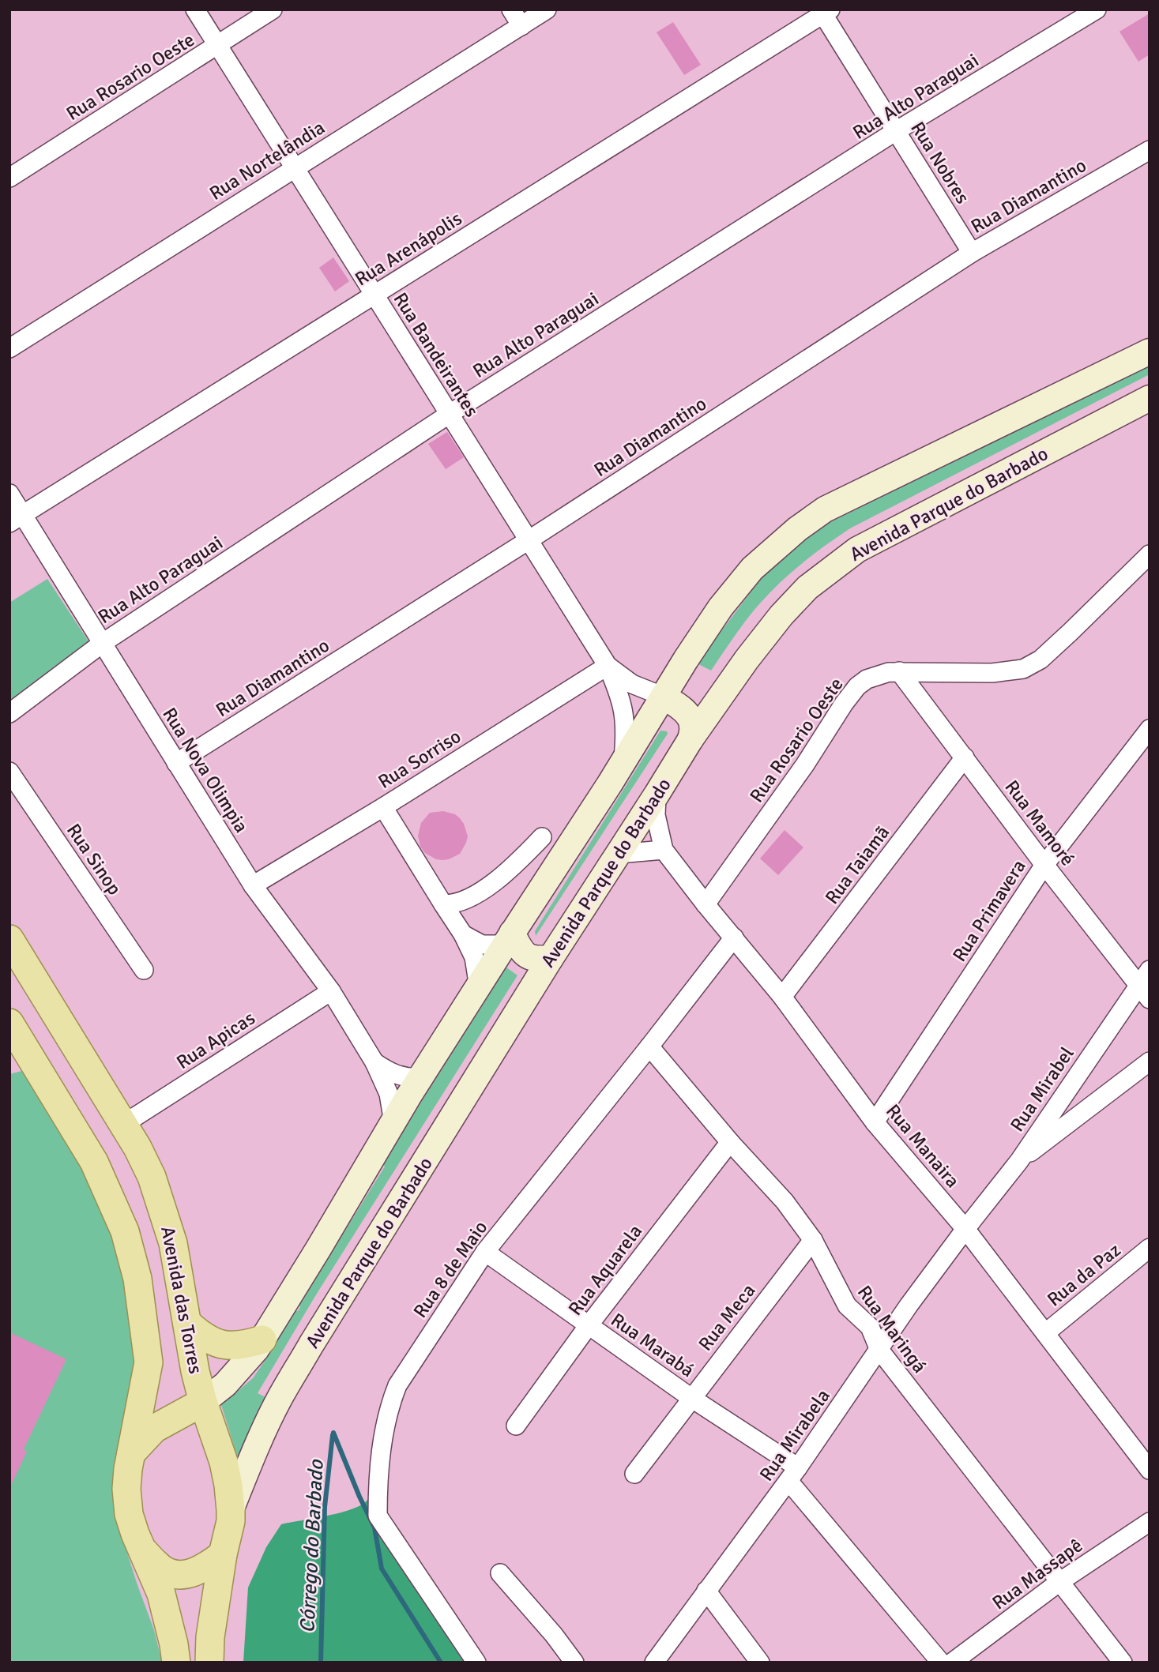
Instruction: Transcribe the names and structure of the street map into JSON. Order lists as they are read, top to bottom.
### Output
{
  "streets": {
    "main road": ["Avenida Parque do Barbado", "Avenida das Torres"],
    "street": [
      "Rua Rosario Oeste",
      "Rua Alto Paraguai",
      "Rua Nortelândia",
      "Rua Nobres",
      "Rua Diamantino",
      "Rua Arenápolis",
      "Rua Bandeirantes",
      "Rua Sorriso",
      "Rua Nova Olimpia",
      "Rua Mamoré",
      "Rua Sinop",
      "Rua Taiamã",
      "Rua Primavera",
      "Rua Apicas",
      "Rua Mirabel",
      "Rua Manaira",
      "Rua 8 de Maio",
      "Rua Aquarela",
      "Rua da Paz",
      "Rua Meca",
      "Rua Maringá",
      "Rua Marabá",
      "Rua Mirabela",
      "Rua Massapê"
    ]
  },
  "crossings": [
    ["Rua Rosario Oeste", "Rua Bandeirantes"],
    ["Rua Rosario Oeste", "Rua Mamoré"],
    ["Rua Rosario Oeste", "Rua Manaira"],
    ["Rua Alto Paraguai", "Rua Nobres"],
    ["Rua Alto Paraguai", "Rua Bandeirantes"],
    ["Rua Alto Paraguai", "Rua Nova Olimpia"],
    ["Rua Nortelândia", "Rua Bandeirantes"],
    ["Rua Nobres", "Rua Diamantino"],
    ["Rua Nobres", "Rua Arenápolis"],
    ["Rua Diamantino", "Rua Bandeirantes"],
    ["Rua Diamantino", "Rua Nova Olimpia"],
    ["Rua Arenápolis", "Rua Bandeirantes"],
    ["Rua Arenápolis", "Rua Nova Olimpia"],
    ["Rua Bandeirantes", "Rua Sorriso"],
    ["Avenida Parque do Barbado", "Rua Manaira"],
    ["Avenida Parque do Barbado", "Avenida das Torres"],
    ["Rua Sorriso", "Rua Nova Olimpia"],
    ["Rua Nova Olimpia", "Rua Apicas"],
    ["Rua Mamoré", "Rua Taiamã"],
    ["Rua Mamoré", "Rua Primavera"],
    ["Rua Mamoré", "Rua Mirabel"],
    ["Rua Taiamã", "Rua Manaira"],
    ["Rua Primavera", "Rua Manaira"],
    ["Rua Apicas", "Avenida das Torres"],
    ["Rua Mirabel", "Rua Manaira"],
    ["Rua Mirabel", "Rua Mirabela"],
    ["Rua Manaira", "Rua 8 de Maio"],
    ["Rua Manaira", "Rua da Paz"],
    ["Rua Manaira", "Rua Mirabela"],
    ["Rua 8 de Maio", "Rua Maringá"],
    ["Rua 8 de Maio", "Rua Marabá"],
    ["Rua Aquarela", "Rua Maringá"],
    ["Rua Aquarela", "Rua Marabá"],
    ["Rua Meca", "Rua Maringá"],
    ["Rua Meca", "Rua Marabá"],
    ["Rua Maringá", "Rua Mirabela"],
    ["Rua Maringá", "Rua Massapê"],
    ["Rua Marabá", "Rua Mirabela"]
  ],
  "water": ["Córrego do Barbado"]
}
